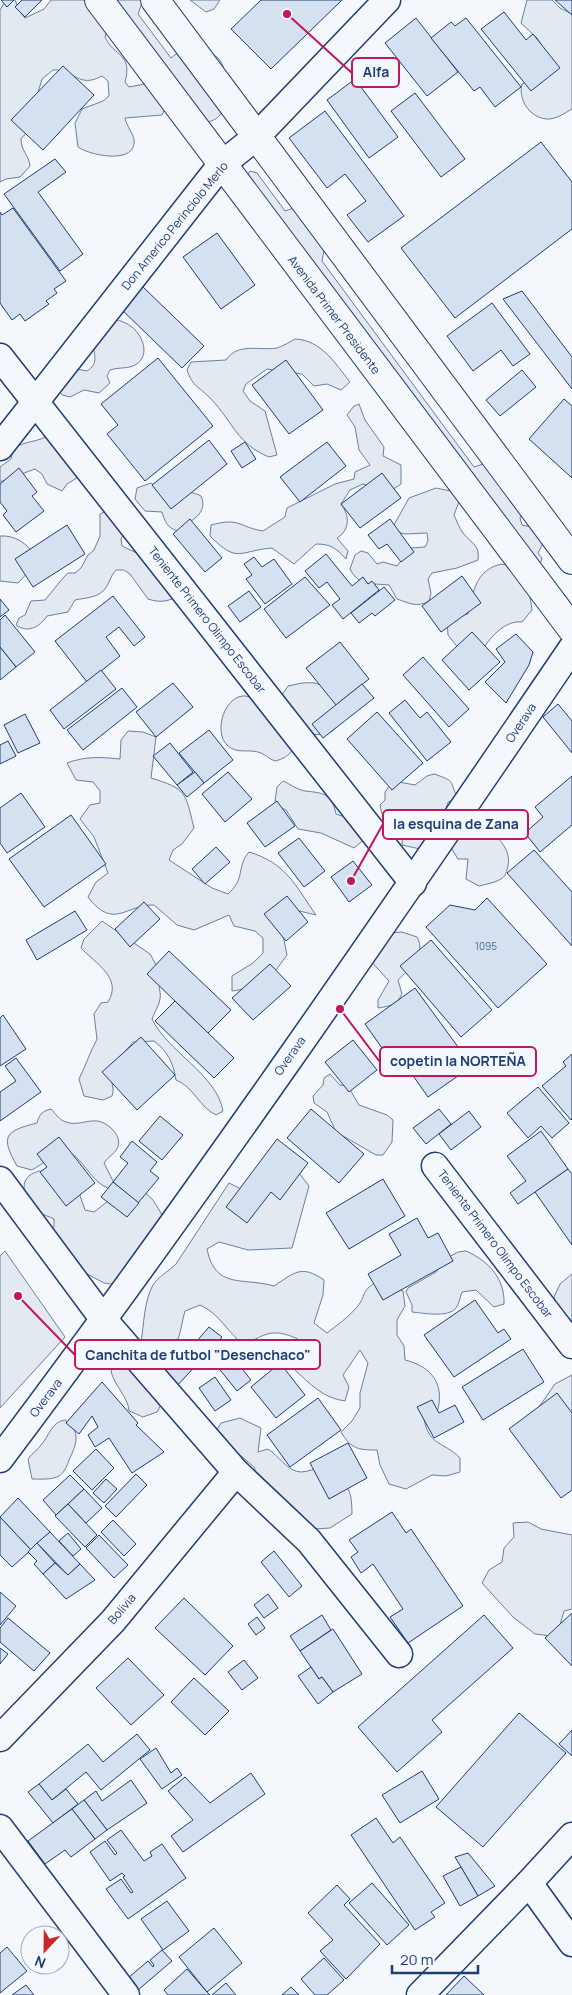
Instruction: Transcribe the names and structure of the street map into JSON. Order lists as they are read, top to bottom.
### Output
{
  "streets": {
    "main road": ["Avenida Primer Presidente"],
    "street": [
      "Don Americo Perinciolo Merlo",
      "Teniente Primero Olimpo Escobar",
      "Overava",
      "Bolivia"
    ]
  },
  "crossings": [
    ["Don Americo Perinciolo Merlo", "Avenida Primer Presidente"],
    ["Don Americo Perinciolo Merlo", "Teniente Primero Olimpo Escobar"],
    ["Teniente Primero Olimpo Escobar", "Overava"]
  ],
  "places": [
    "Alfa",
    "la esquina de Zana",
    "copetin la NORTEÑA",
    "Canchita de futbol \"Desenchaco\""
  ],
  "house_numbers": ["1095"],
  "scale_bar": "20 m",
  "north": "bottom"
}
